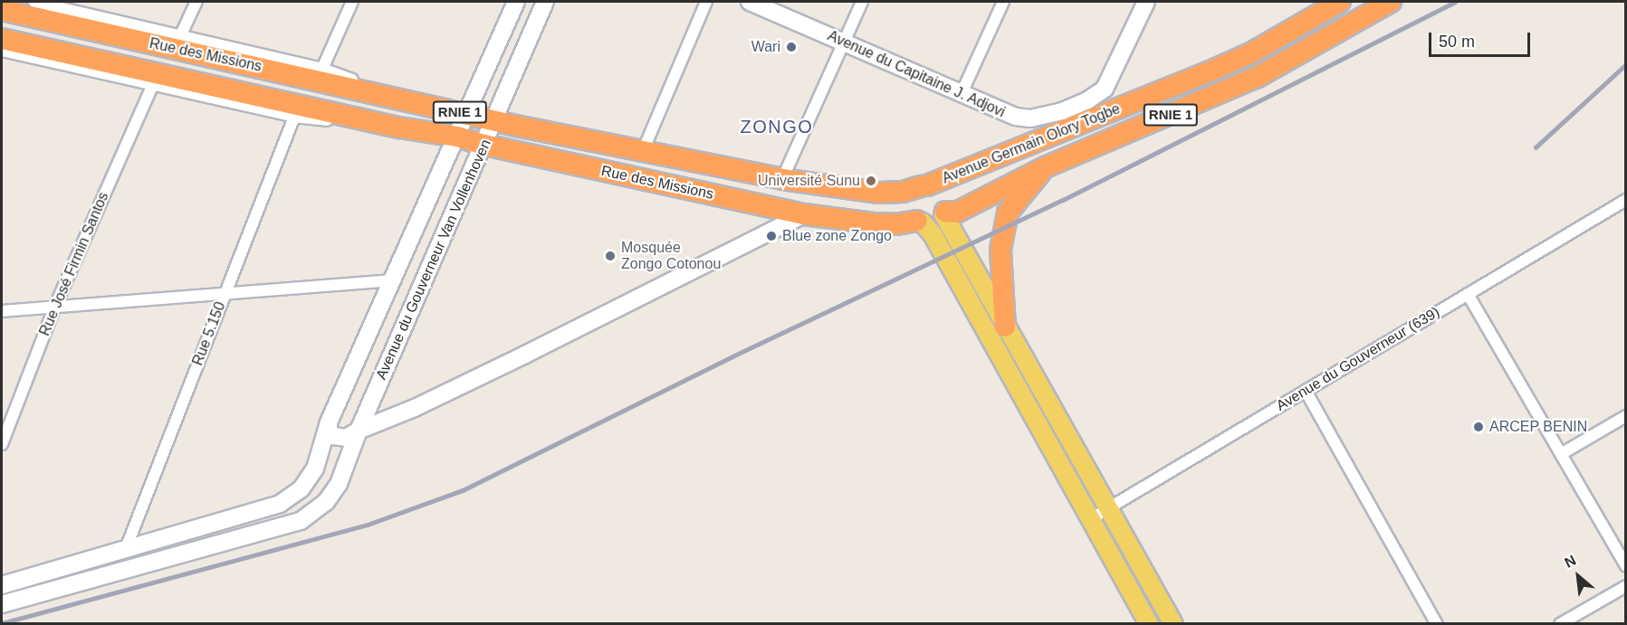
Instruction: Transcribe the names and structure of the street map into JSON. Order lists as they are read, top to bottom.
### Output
{
  "streets": {
    "highway": ["Rue des Missions", "RNIE 1", "Avenue Germain Olory Togbe"],
    "main road": ["Avenue du Capitaine J. Adjovi", "Avenue du Gouverneur Van Vollenhoven"],
    "street": ["Rue José Firmin Santos", "Rue 5.150", "Avenue du Gouverneur (639)"]
  },
  "crossings": [
    ["Rue des Missions", "RNIE 1"],
    ["Rue des Missions", "Avenue Germain Olory Togbe"],
    ["Rue des Missions", "Avenue du Gouverneur Van Vollenhoven"],
    ["Rue des Missions", "Rue José Firmin Santos"],
    ["Rue des Missions", "Rue 5.150"],
    ["RNIE 1", "Avenue Germain Olory Togbe"],
    ["Avenue du Gouverneur Van Vollenhoven", "Rue 5.150"]
  ],
  "districts": ["ZONGO"],
  "places": [
    "Wari",
    "Université Sunu",
    "Blue zone Zongo",
    "Mosquée Zongo Cotonou",
    "ARCEP BENIN"
  ],
  "scale_bar": "50 m",
  "north": "top left"
}
